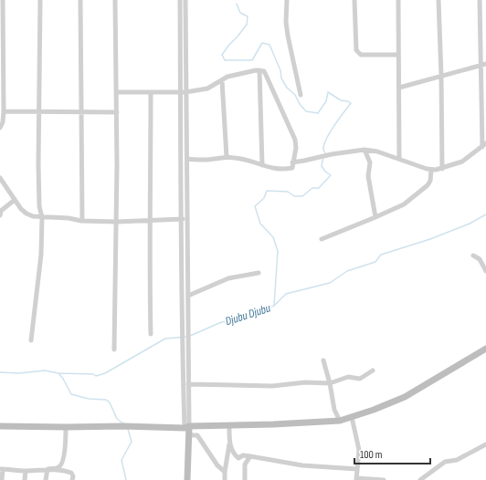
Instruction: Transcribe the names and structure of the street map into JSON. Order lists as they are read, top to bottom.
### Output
{
  "water": ["Djubu Djubu"],
  "scale_bar": "100 m"
}
